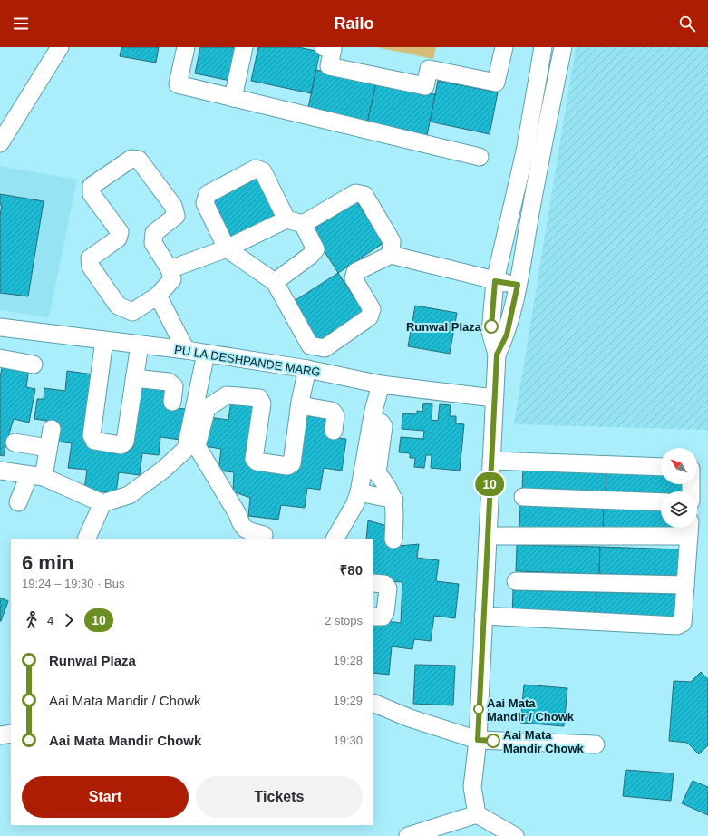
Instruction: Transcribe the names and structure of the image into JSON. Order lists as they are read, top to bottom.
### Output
{
  "streets": {
    "street": ["PU LA DESHPANDE MARG"]
  },
  "places": ["Runwal Plaza", "Aai Mata Mandir / Chowk", "Aai Mata Mandir Chowk"],
  "lines": ["bus line 10"],
  "north": "top left",
  "page": {
    "header": "Railo",
    "on_map": "10",
    "heading": ["6 min", "19:24 – 19:30 · Bus", "₹80"],
    "legs": ["4", "10", "2 stops"],
    "list": [
      {
        "name": "Runwal Plaza",
        "value": "19:28"
      },
      {
        "name": "Aai Mata Mandir / Chowk",
        "value": "19:29"
      },
      {
        "name": "Aai Mata Mandir Chowk",
        "value": "19:30"
      }
    ],
    "buttons": ["Start", "Tickets"]
  }
}
